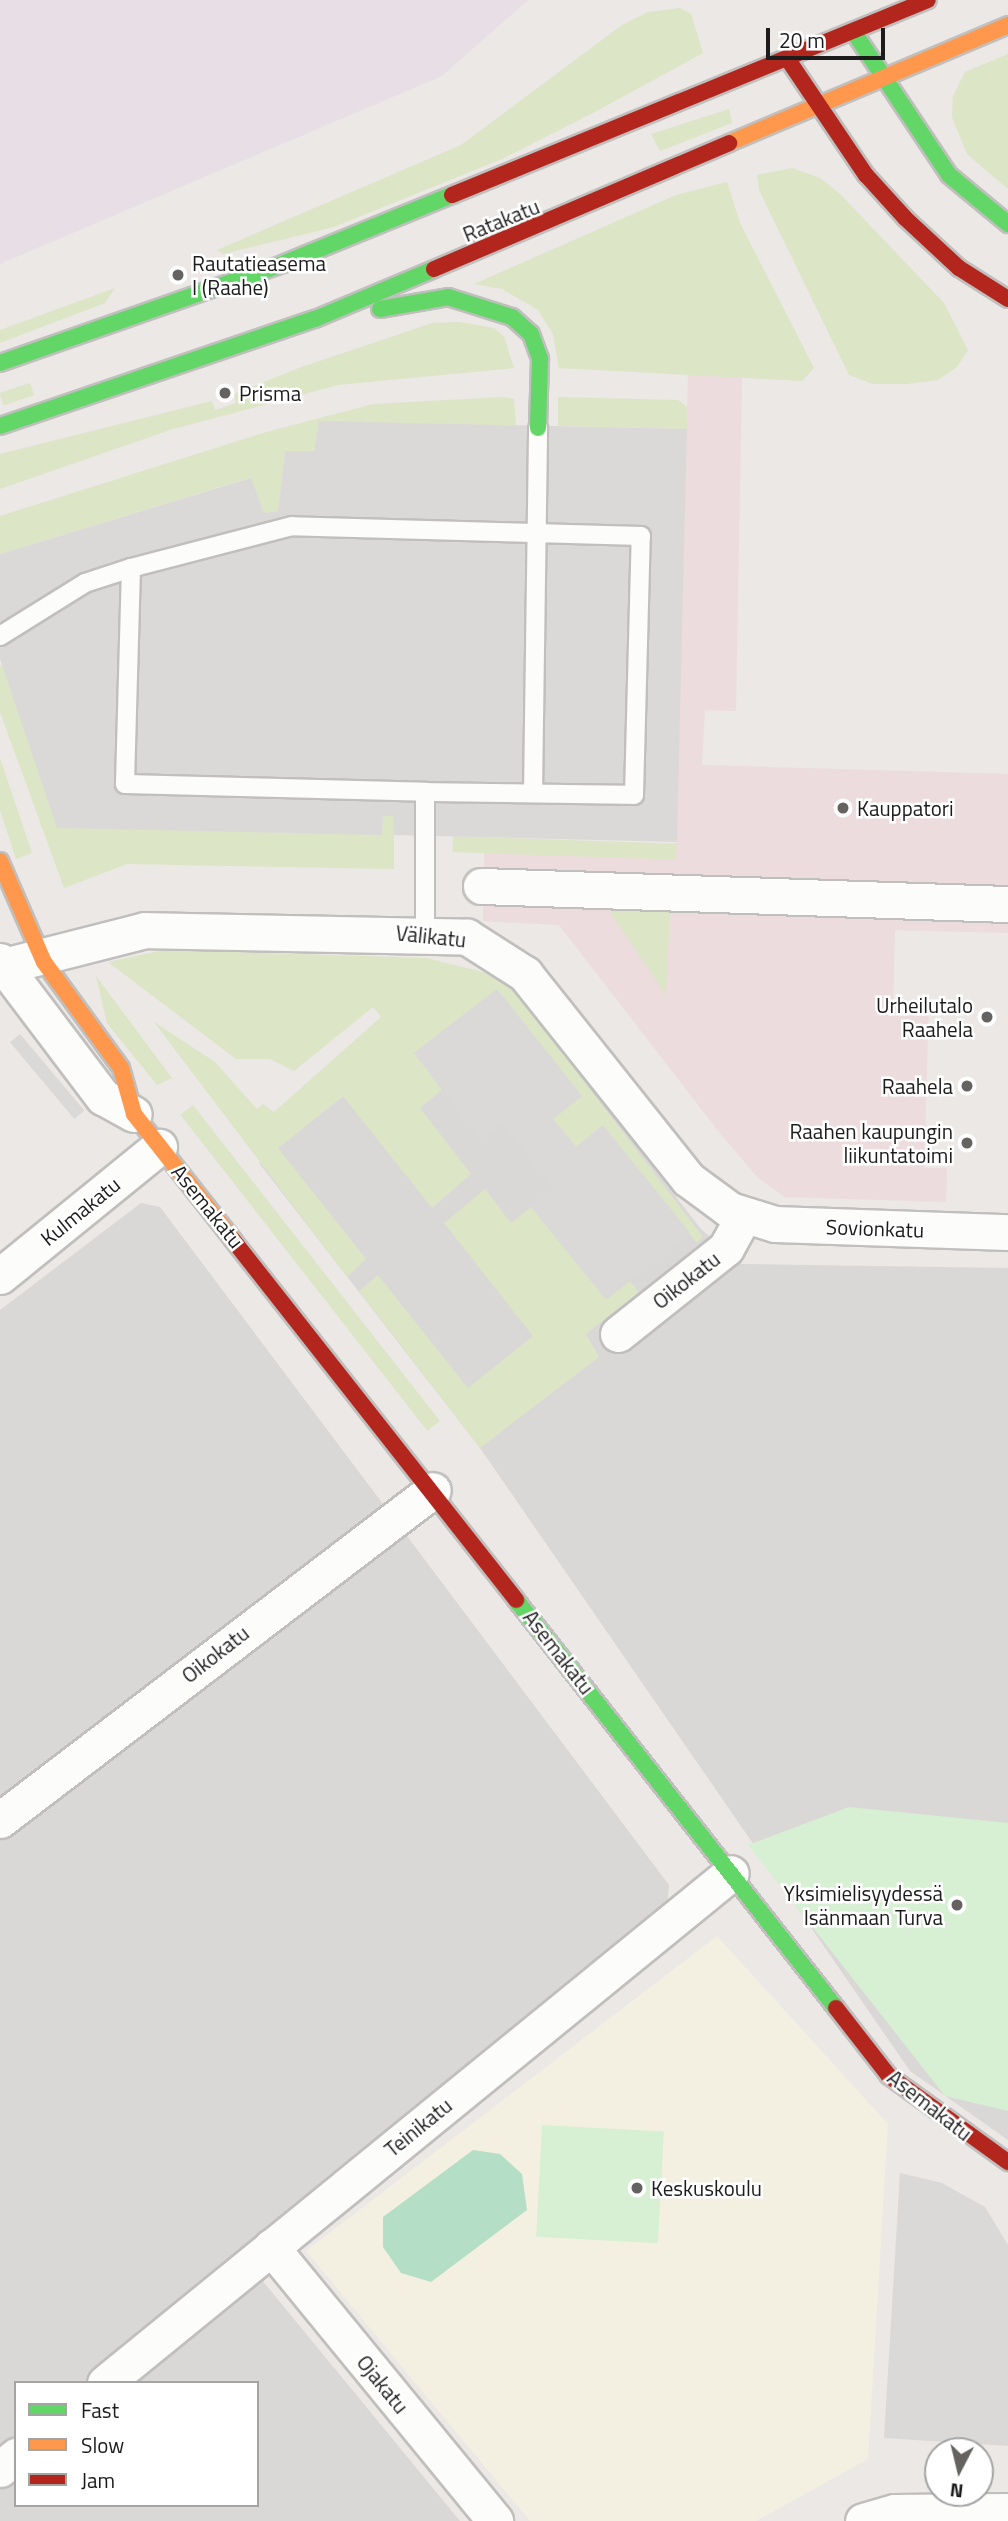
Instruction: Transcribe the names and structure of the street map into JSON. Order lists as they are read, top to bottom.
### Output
{
  "streets": {
    "main road": ["Ratakatu", "Asemakatu"],
    "street": [
      "Välikatu",
      "Kulmakatu",
      "Sovionkatu",
      "Oikokatu",
      "Teinikatu",
      "Ojakatu"
    ]
  },
  "crossings": [
    ["Välikatu", "Asemakatu"],
    ["Välikatu", "Sovionkatu"],
    ["Välikatu", "Oikokatu"],
    ["Asemakatu", "Kulmakatu"],
    ["Asemakatu", "Oikokatu"],
    ["Asemakatu", "Teinikatu"],
    ["Sovionkatu", "Oikokatu"],
    ["Teinikatu", "Ojakatu"]
  ],
  "places": [
    "Rautatieasema I (Raahe)",
    "Prisma",
    "Kauppatori",
    "Urheilutalo Raahela",
    "Raahela",
    "Raahen kaupungin liikuntatoimi",
    "Yksimielisyydessä Isänmaan Turva",
    "Keskuskoulu"
  ],
  "legend": ["Fast", "Slow", "Jam"],
  "scale_bar": "20 m",
  "north": "bottom"
}
